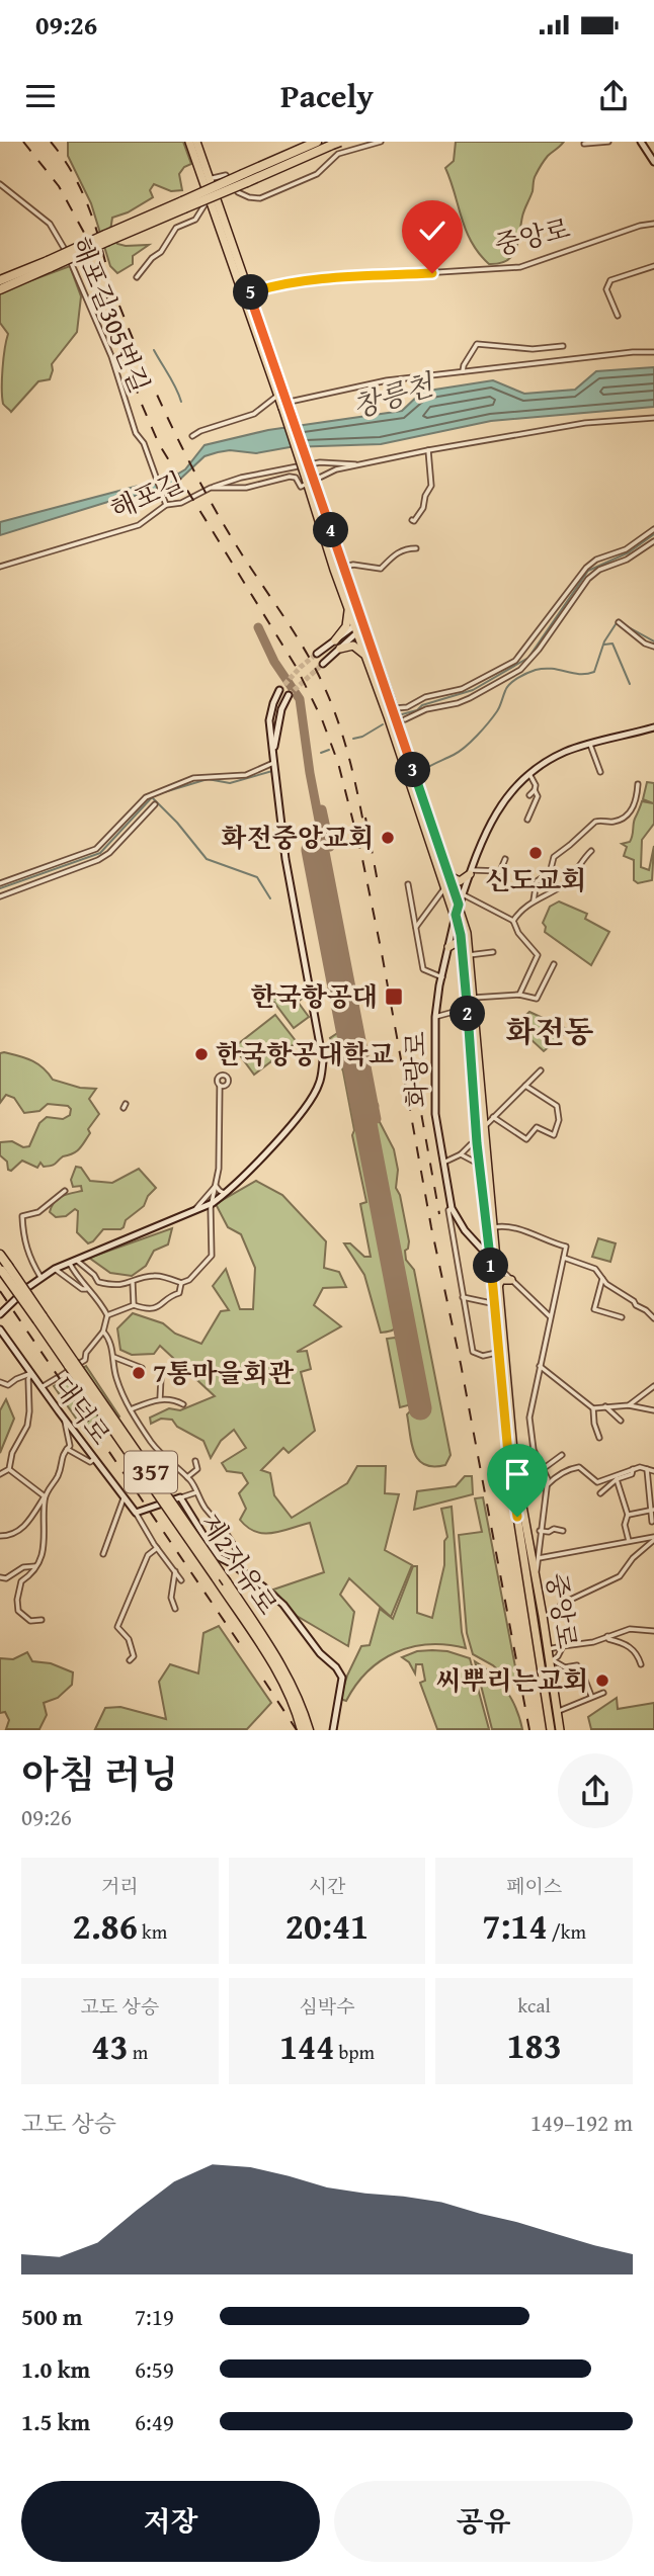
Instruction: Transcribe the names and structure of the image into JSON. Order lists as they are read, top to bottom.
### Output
{
  "streets": {
    "highway": ["357", "제2자유로"],
    "main road": ["중앙로"],
    "street": [
      "해포길305번길",
      "해포길",
      "화랑로",
      "대덕로"
    ]
  },
  "crossings": [
    ["중앙로", "해포길"],
    ["중앙로", "화랑로"],
    ["해포길305번길", "해포길"]
  ],
  "districts": ["화전동"],
  "water": ["창릉천"],
  "places": {
    "other": [
      "화전중앙교회",
      "신도교회",
      "한국항공대학교",
      "7통마을회관",
      "씨뿌리는교회"
    ],
    "transit": ["한국항공대"]
  },
  "page": {
    "status": "09:26",
    "header": "Pacely",
    "pins": [
      "5",
      "4",
      "3",
      "2",
      "1"
    ],
    "heading": ["아침 러닝", "09:26"],
    "stats": [
      ["거리", "2.86 km"],
      ["시간", "20:41"],
      ["페이스", "7:14 /km"],
      ["고도 상승", "43 m"],
      ["심박수", "144 bpm"],
      ["kcal", "183"]
    ],
    "chart": ["고도 상승", "149–192 m"],
    "list": [
      {
        "name": "500 m",
        "note": "7:19"
      },
      {
        "name": "1.0 km",
        "note": "6:59"
      },
      {
        "name": "1.5 km",
        "note": "6:49"
      }
    ],
    "buttons": ["저장", "공유"]
  }
}
